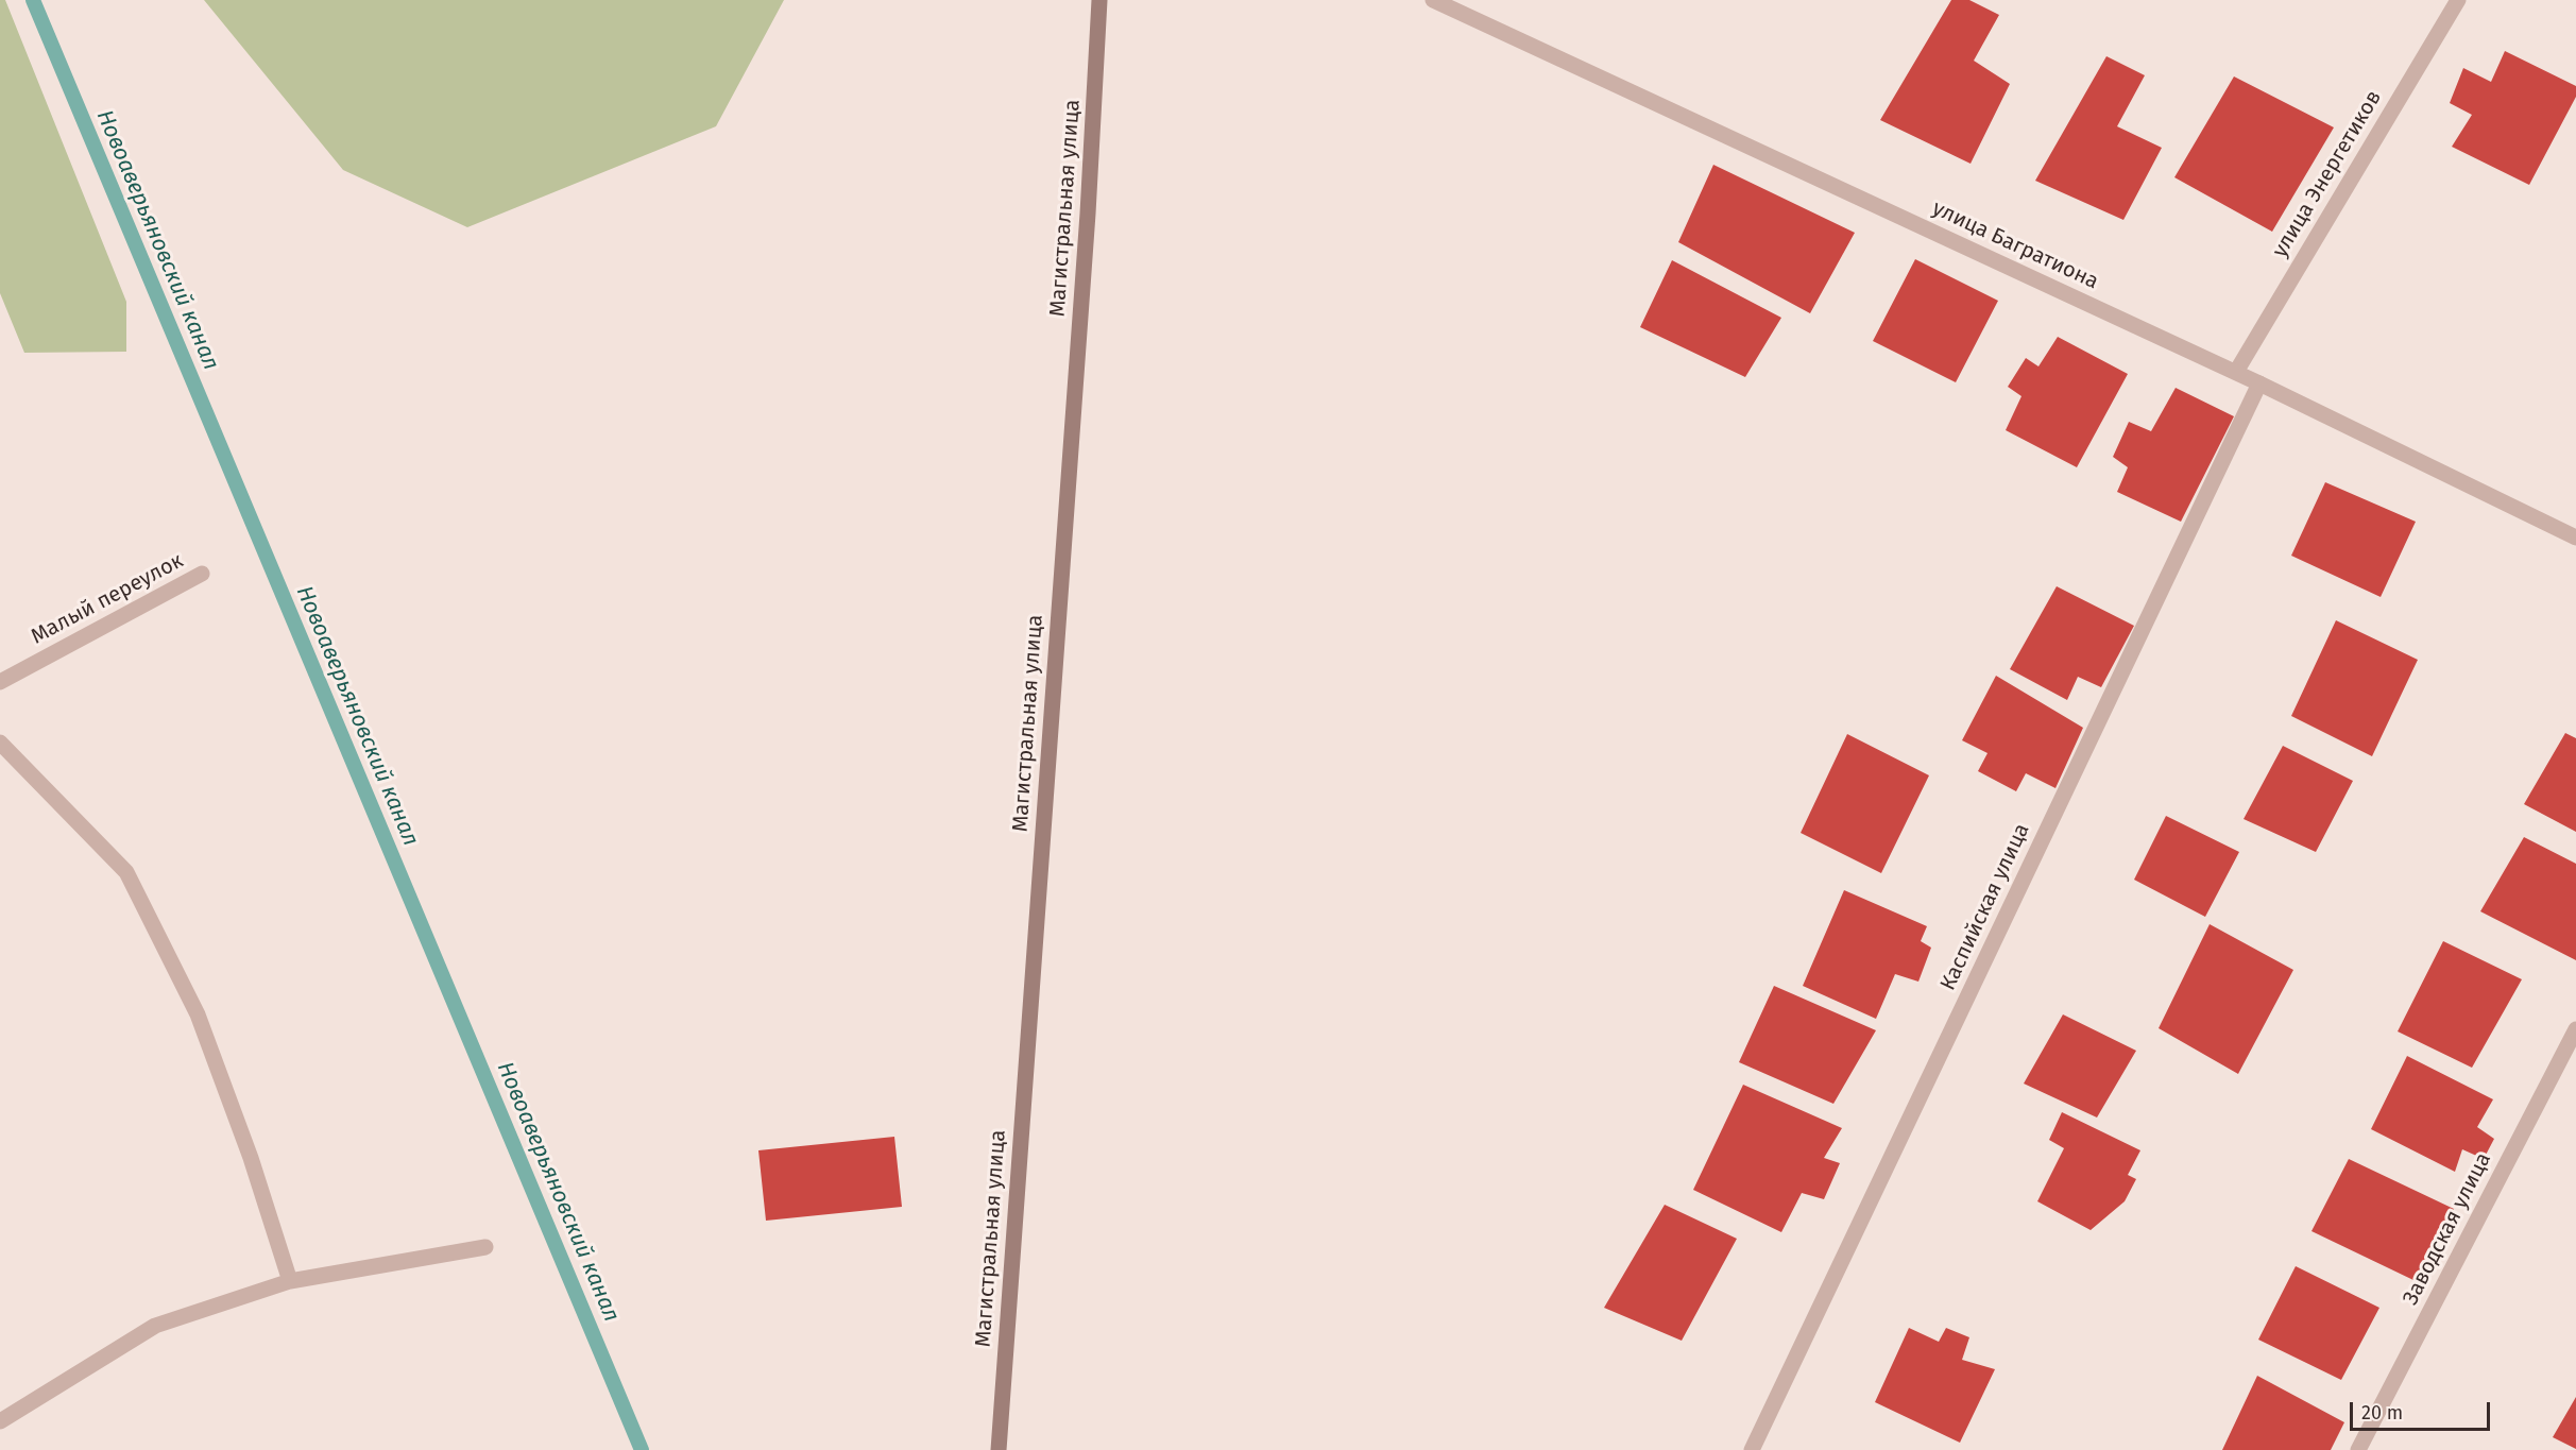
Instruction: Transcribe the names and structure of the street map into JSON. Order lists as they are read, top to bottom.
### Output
{
  "streets": {
    "main road": ["Магистральная улица"],
    "street": [
      "улица Энергетиков",
      "улица Багратиона",
      "Малый переулок",
      "Каспийская улица",
      "Заводская улица"
    ]
  },
  "crossings": [
    ["улица Энергетиков", "улица Багратиона"],
    ["улица Багратиона", "Каспийская улица"]
  ],
  "water": ["Новоаверьяновский канал"],
  "scale_bar": "20 m"
}
